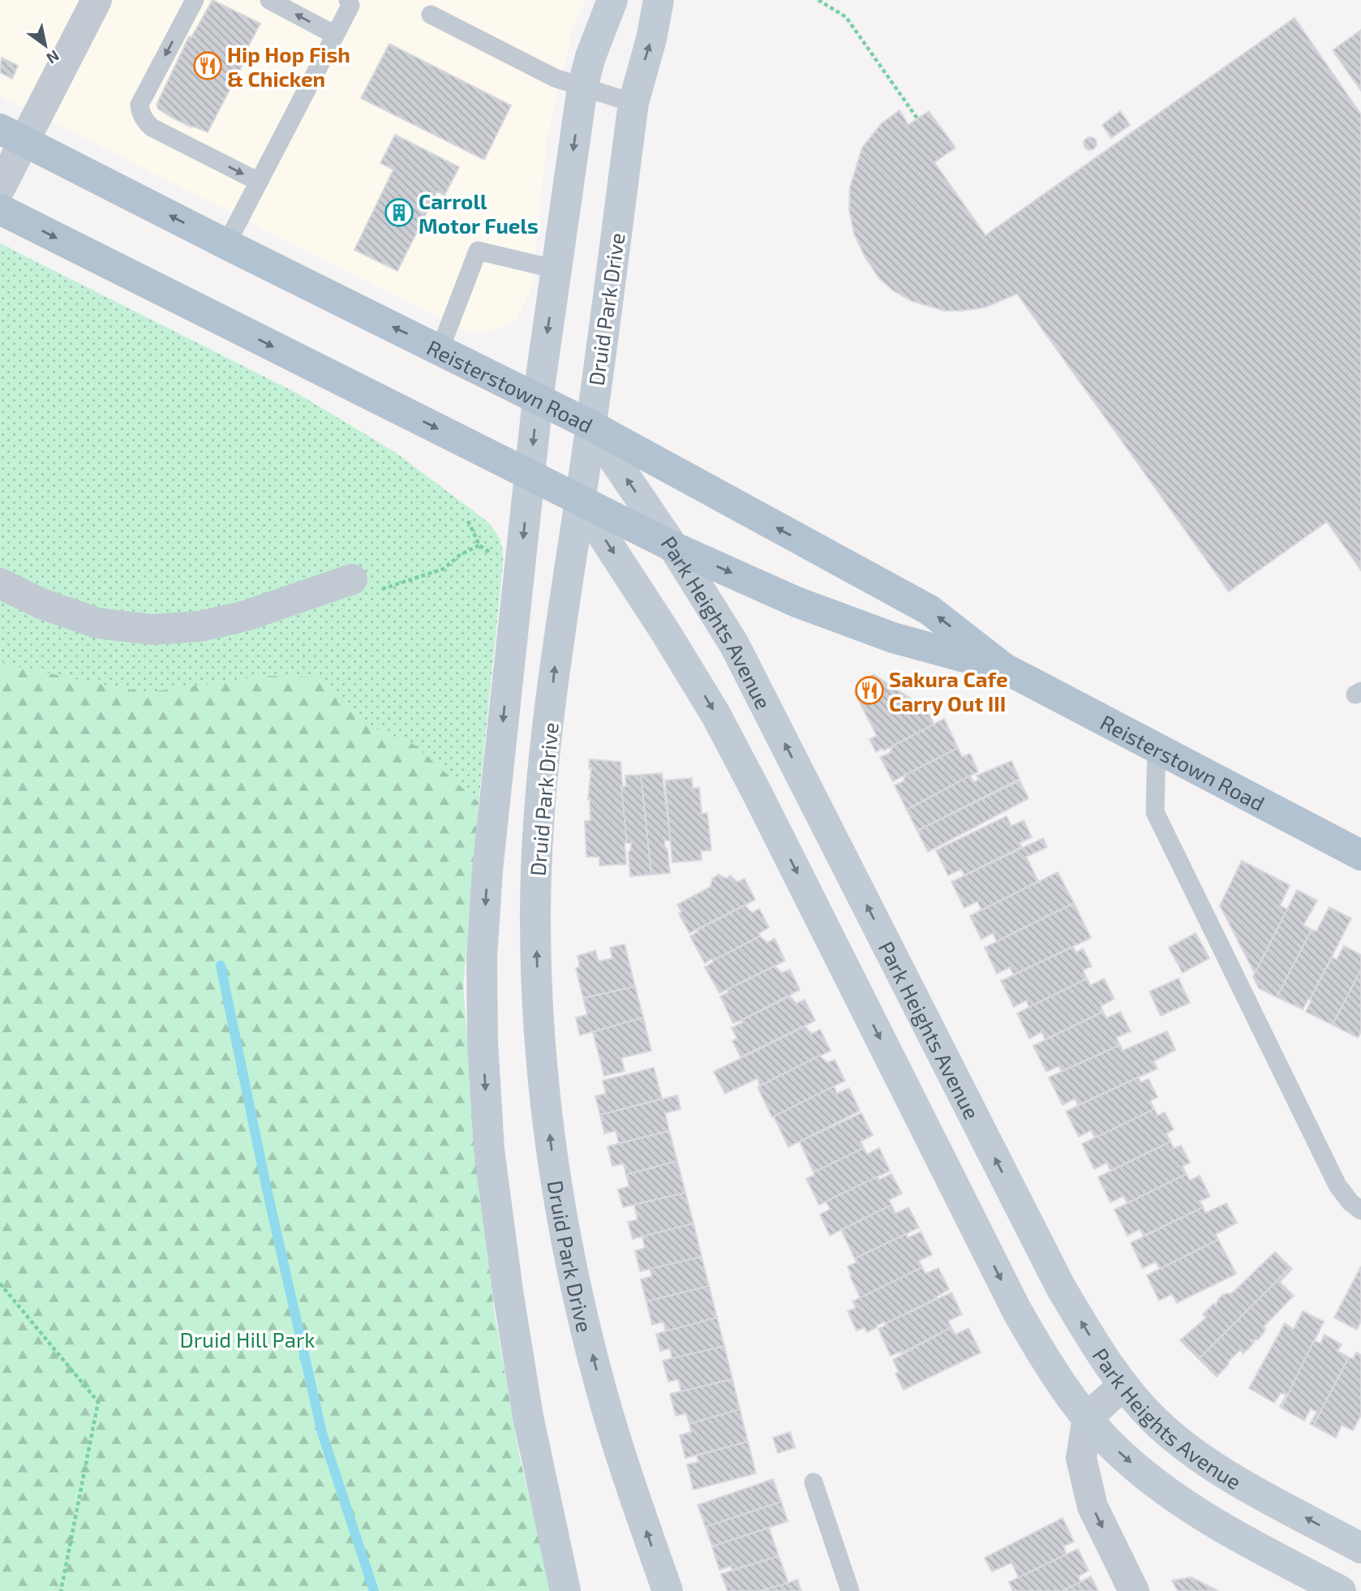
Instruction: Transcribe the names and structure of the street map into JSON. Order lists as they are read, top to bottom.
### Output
{
  "streets": {
    "main road": ["Druid Park Drive", "Reisterstown Road", "Park Heights Avenue"]
  },
  "crossings": [
    ["Druid Park Drive", "Reisterstown Road"],
    ["Druid Park Drive", "Park Heights Avenue"],
    ["Reisterstown Road", "Park Heights Avenue"]
  ],
  "parks": ["Druid Hill Park"],
  "places": {
    "restaurant": ["Hip Hop Fish & Chicken", "Sakura Cafe Carry Out III"],
    "building": ["Carroll Motor Fuels"]
  },
  "north": "bottom right"
}
